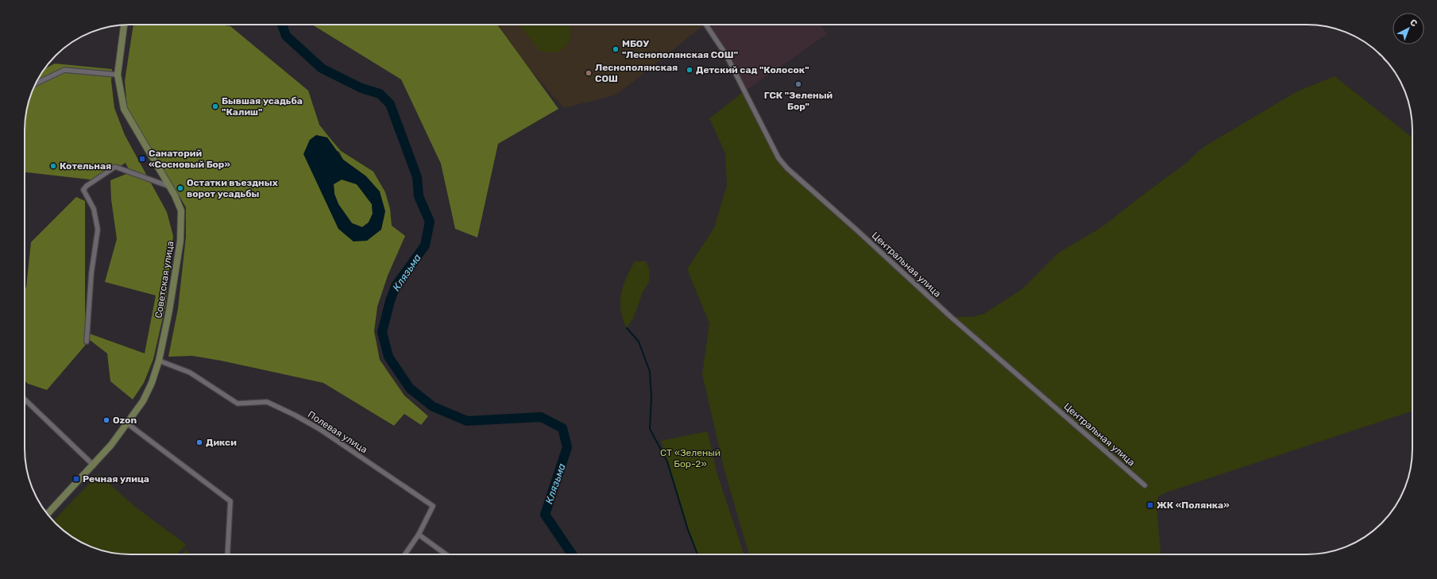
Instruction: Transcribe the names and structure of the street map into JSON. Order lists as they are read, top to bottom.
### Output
{
  "streets": {
    "main road": ["Советская улица"],
    "street": ["Центральная улица", "Полевая улица"]
  },
  "crossings": [
    ["Советская улица", "Полевая улица"]
  ],
  "water": ["Клязьма"],
  "parks": ["СТ «Зеленый Бор-2»"],
  "places": {
    "other": [
      "МБОУ \"Леснополянская СОШ\"",
      "Детский сад \"Колосок\"",
      "Леснополянская СОШ",
      "ГСК \"Зеленый Бор\"",
      "Бывшая усадьба \"Калиш\"",
      "Котельная",
      "Остатки въездных ворот усадьбы",
      "Ozon",
      "Дикси"
    ],
    "transit": ["Санаторий «Сосновый Бор»", "Речная улица", "ЖК «Полянка»"]
  },
  "north": "top right"
}
